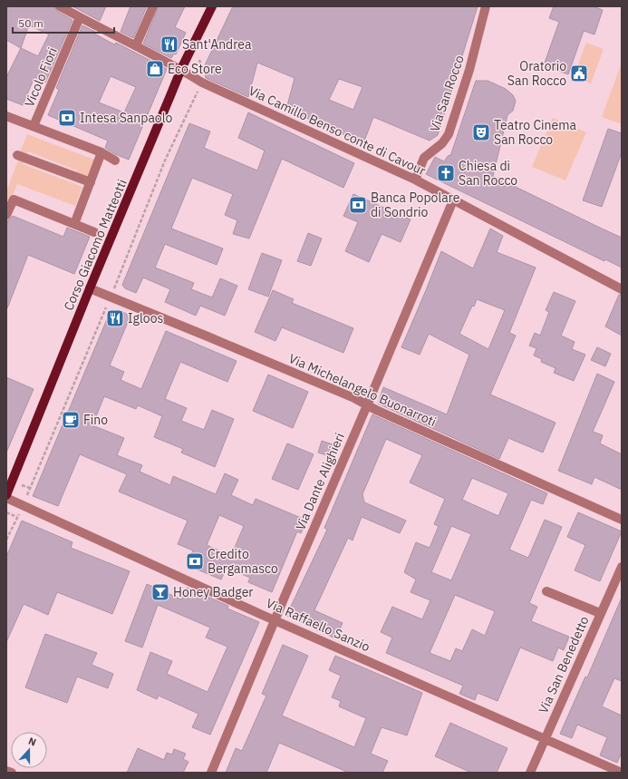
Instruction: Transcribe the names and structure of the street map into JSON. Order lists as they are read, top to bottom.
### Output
{
  "streets": {
    "main road": ["Corso Giacomo Matteotti"],
    "street": [
      "Vicolo Fiori",
      "Via San Rocco",
      "Via Camillo Benso conte di Cavour",
      "Via Michelangelo Buonarroti",
      "Via Dante Alighieri",
      "Via Raffaello Sanzio",
      "Via San Benedetto"
    ]
  },
  "crossings": [
    ["Vicolo Fiori", "Via Camillo Benso conte di Cavour"],
    ["Via San Rocco", "Via Camillo Benso conte di Cavour"],
    ["Via Camillo Benso conte di Cavour", "Corso Giacomo Matteotti"],
    ["Via Camillo Benso conte di Cavour", "Via Dante Alighieri"],
    ["Corso Giacomo Matteotti", "Via Michelangelo Buonarroti"],
    ["Corso Giacomo Matteotti", "Via Raffaello Sanzio"],
    ["Via Michelangelo Buonarroti", "Via Dante Alighieri"],
    ["Via Dante Alighieri", "Via Raffaello Sanzio"],
    ["Via Raffaello Sanzio", "Via San Benedetto"]
  ],
  "places": {
    "restaurant": ["Sant'Andrea", "Igloos"],
    "shop": ["Eco Store"],
    "public building": ["Oratorio San Rocco"],
    "bank": ["Intesa Sanpaolo", "Banca Popolare di Sondrio", "Credito Bergamasco"],
    "theatre": ["Teatro Cinema San Rocco"],
    "church": ["Chiesa di San Rocco"],
    "cafe": ["Fino"],
    "bar": ["Honey Badger"]
  },
  "scale_bar": "50 m",
  "north": "top"
}
